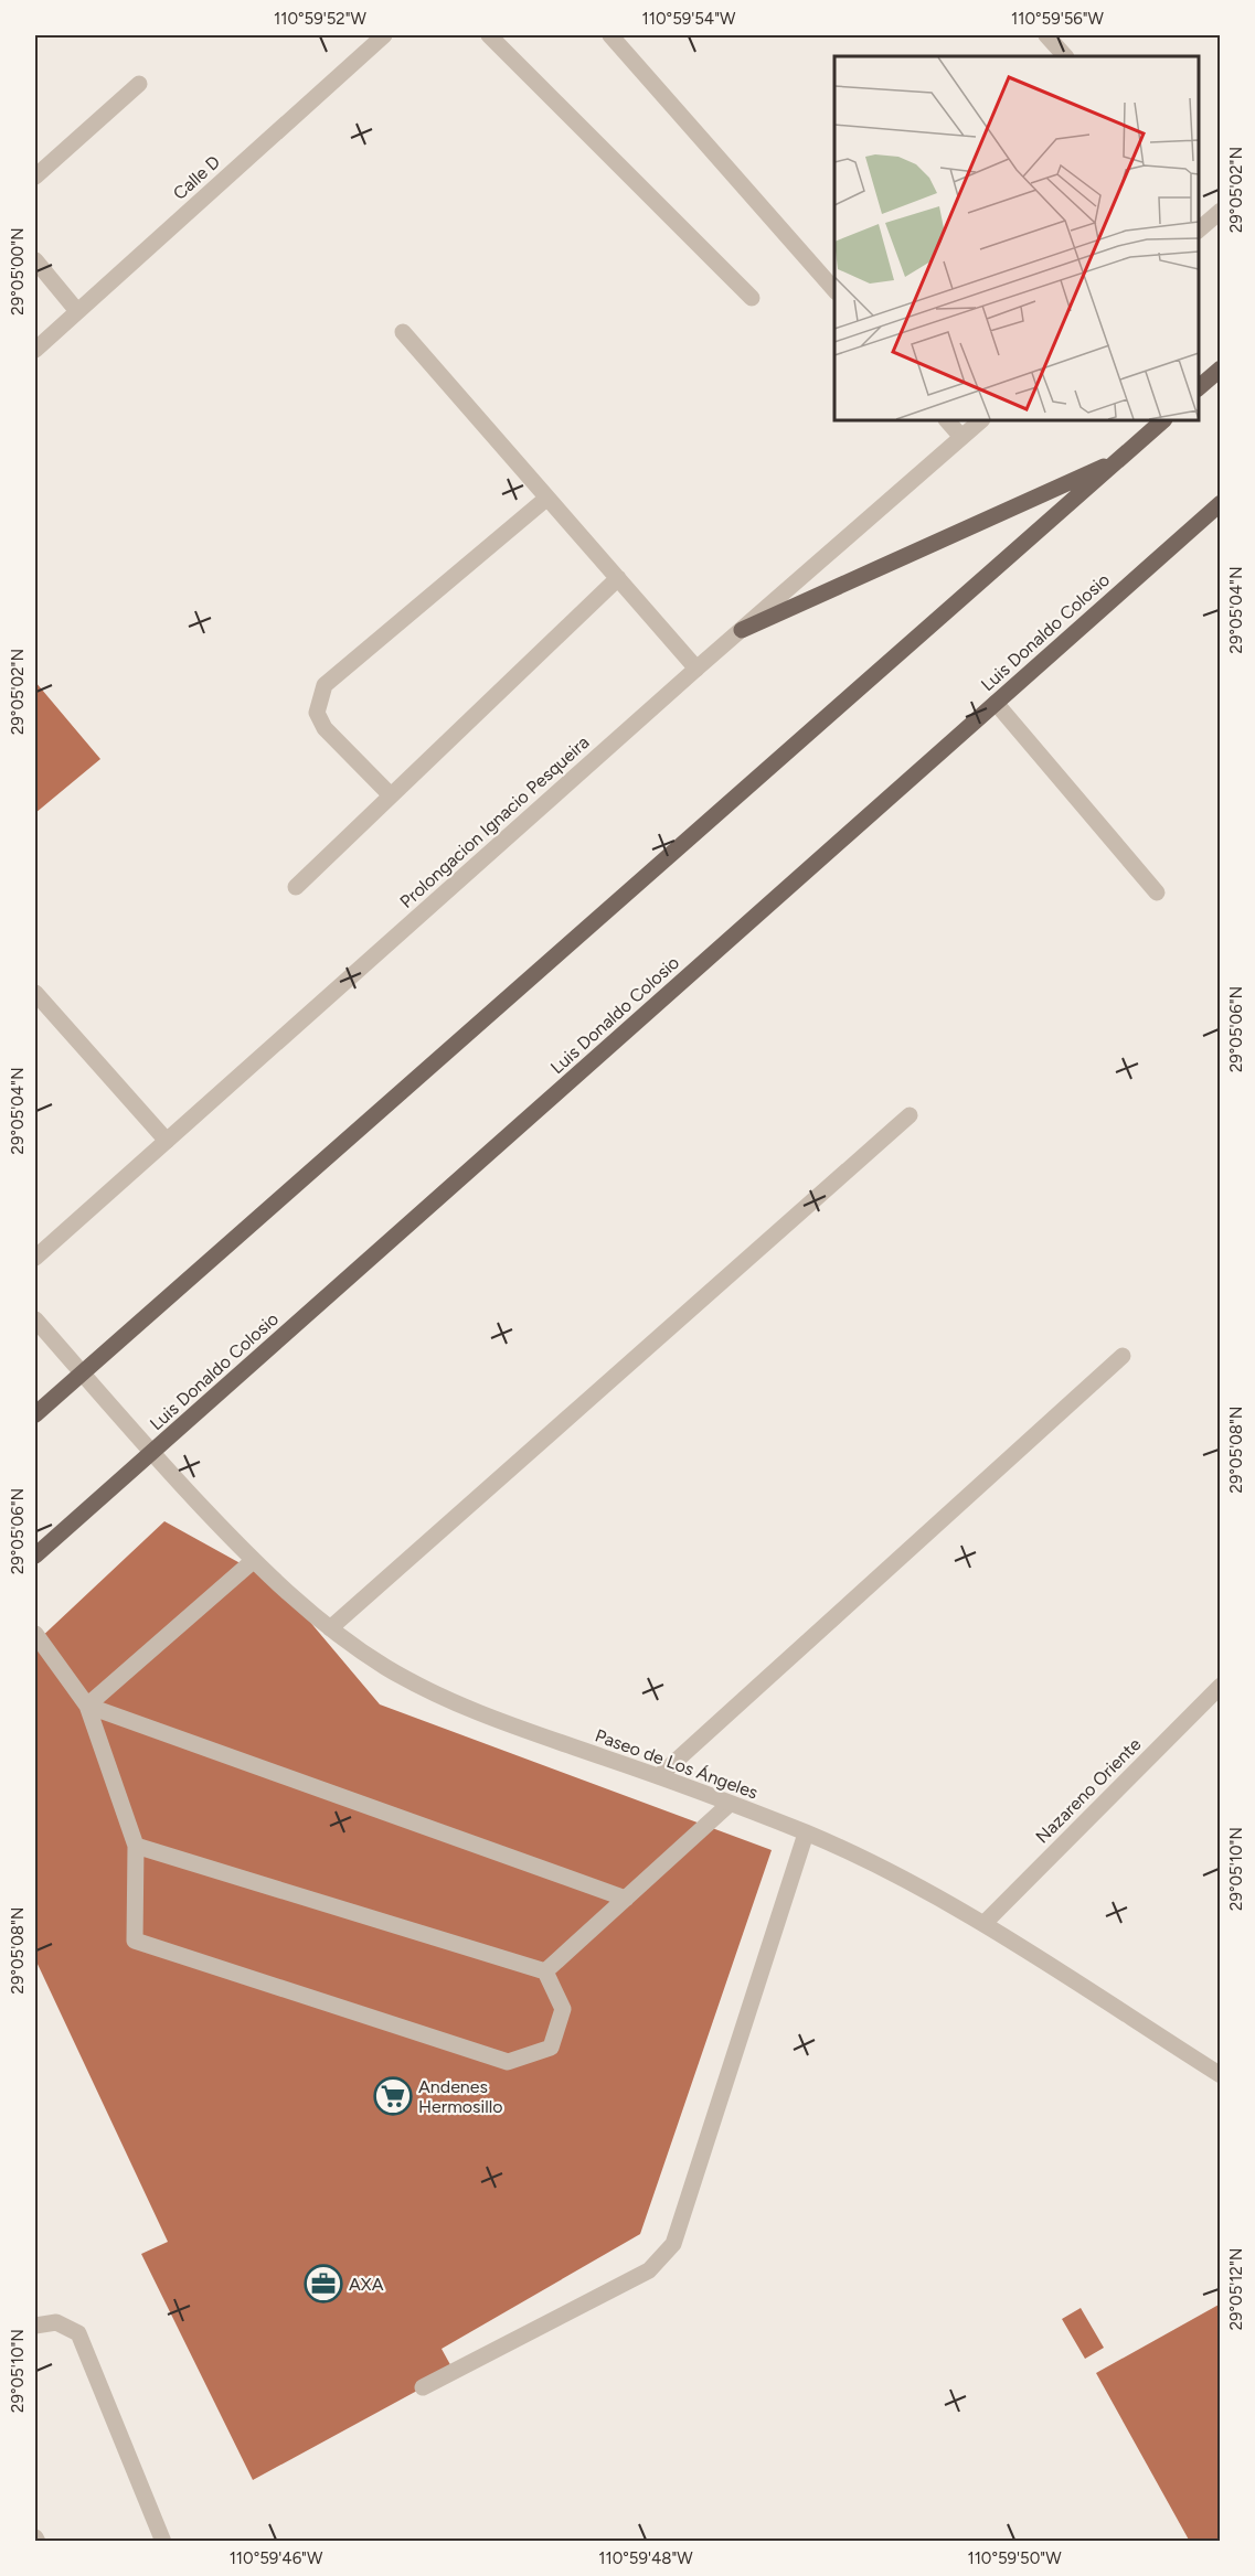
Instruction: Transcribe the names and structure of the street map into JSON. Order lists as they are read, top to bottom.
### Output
{
  "streets": {
    "main road": ["Luis Donaldo Colosio"],
    "street": [
      "Calle D",
      "Prolongacion Ignacio Pesqueira",
      "Paseo de Los Ángeles",
      "Nazareno Oriente"
    ]
  },
  "crossings": [
    ["Luis Donaldo Colosio", "Paseo de Los Ángeles"],
    ["Paseo de Los Ángeles", "Nazareno Oriente"]
  ],
  "places": {
    "supermarket": ["Andenes Hermosillo"],
    "office": ["AXA"]
  },
  "coordinates": [
    "110°59'52\"W",
    "110°59'54\"W",
    "110°59'56\"W",
    "29°05'02\"N",
    "29°05'00\"N",
    "29°05'04\"N",
    "29°05'06\"N",
    "29°05'08\"N",
    "29°05'10\"N",
    "29°05'12\"N",
    "110°59'46\"W",
    "110°59'48\"W",
    "110°59'50\"W"
  ]
}
